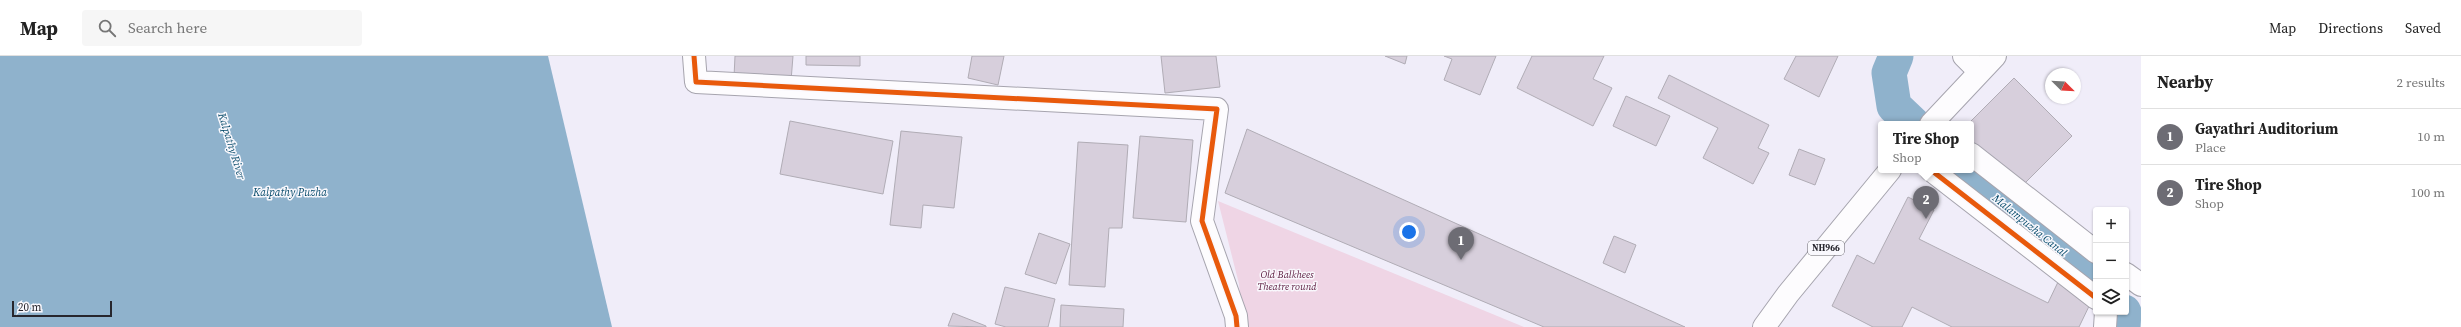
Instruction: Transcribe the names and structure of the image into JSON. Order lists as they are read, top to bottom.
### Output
{
  "streets": {
    "main road": ["NH966"]
  },
  "water": ["Kalpathy River", "Kalpathy Puzha", "Malampuzha Canal"],
  "parks": ["Old Balkhees Theatre round"],
  "scale_bar": "20 m",
  "north": "bottom right",
  "page": {
    "header": "Map",
    "search": "Search here",
    "nav": ["Map", "Directions", "Saved"],
    "heading": ["Nearby", "2 results"],
    "list": [
      {
        "mark": "1",
        "name": "Gayathri Auditorium",
        "note": "Place",
        "value": "10 m"
      },
      {
        "mark": "2",
        "name": "Tire Shop",
        "note": "Shop",
        "value": "100 m"
      }
    ],
    "popup": ["Tire Shop", "Shop"],
    "pins": ["2", "1"],
    "map_buttons": ["+", "−"],
    "scale": "20 m"
  }
}
